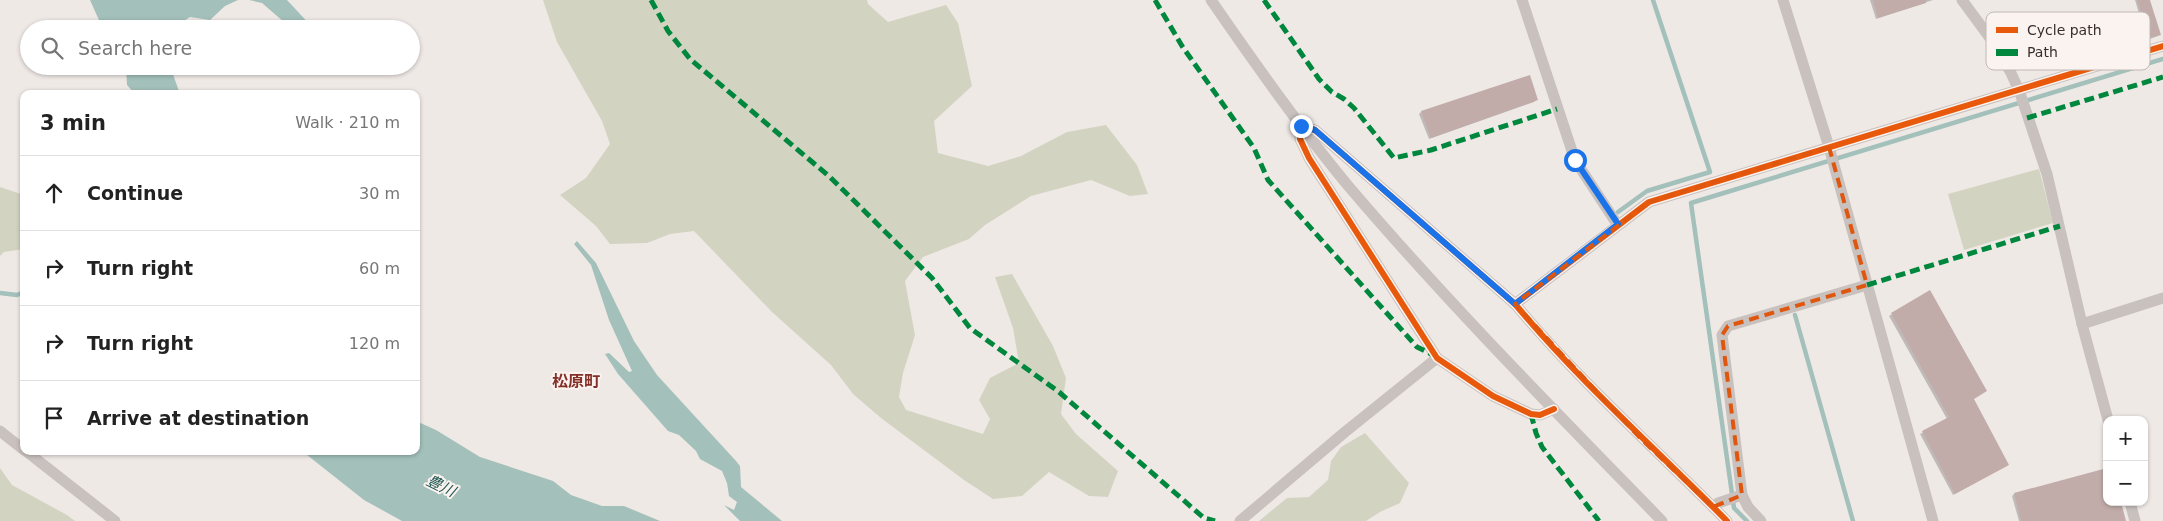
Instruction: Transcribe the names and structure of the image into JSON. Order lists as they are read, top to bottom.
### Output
{
  "districts": ["松原町"],
  "water": ["豊川"],
  "legend": ["Cycle path", "Path"],
  "page": {
    "search": "Search here",
    "heading": ["3 min", "Walk · 210 m"],
    "list": [
      ["Continue", "30 m"],
      ["Turn right", "60 m"],
      ["Turn right", "120 m"],
      "Arrive at destination"
    ],
    "map_buttons": ["+", "−"]
  }
}
